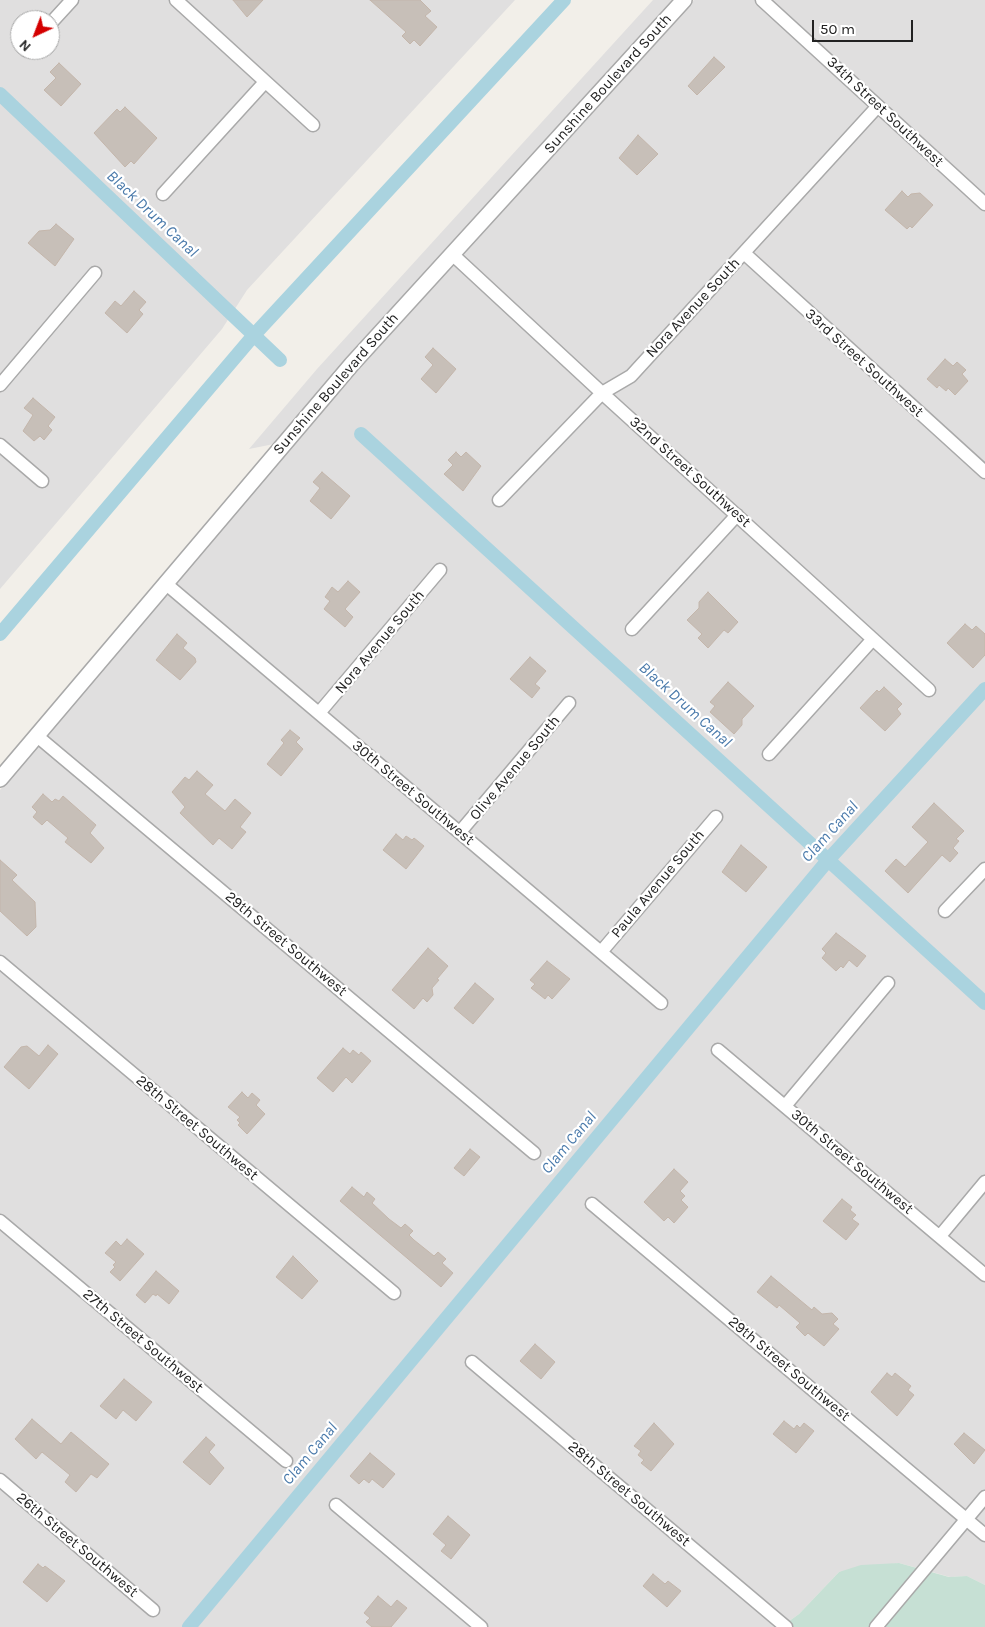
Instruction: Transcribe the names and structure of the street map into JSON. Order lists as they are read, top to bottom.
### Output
{
  "streets": {
    "street": [
      "Sunshine Boulevard South",
      "34th Street Southwest",
      "Nora Avenue South",
      "33rd Street Southwest",
      "32nd Street Southwest",
      "Olive Avenue South",
      "30th Street Southwest",
      "Paula Avenue South",
      "29th Street Southwest",
      "28th Street Southwest",
      "27th Street Southwest",
      "26th Street Southwest"
    ]
  },
  "crossings": [
    ["Sunshine Boulevard South", "32nd Street Southwest"],
    ["Sunshine Boulevard South", "30th Street Southwest"],
    ["Sunshine Boulevard South", "29th Street Southwest"],
    ["34th Street Southwest", "Nora Avenue South"],
    ["Nora Avenue South", "33rd Street Southwest"],
    ["Nora Avenue South", "32nd Street Southwest"],
    ["Nora Avenue South", "30th Street Southwest"],
    ["Olive Avenue South", "30th Street Southwest"],
    ["30th Street Southwest", "Paula Avenue South"]
  ],
  "water": ["Black Drum Canal", "Clam Canal"],
  "scale_bar": "50 m",
  "north": "bottom left"
}
